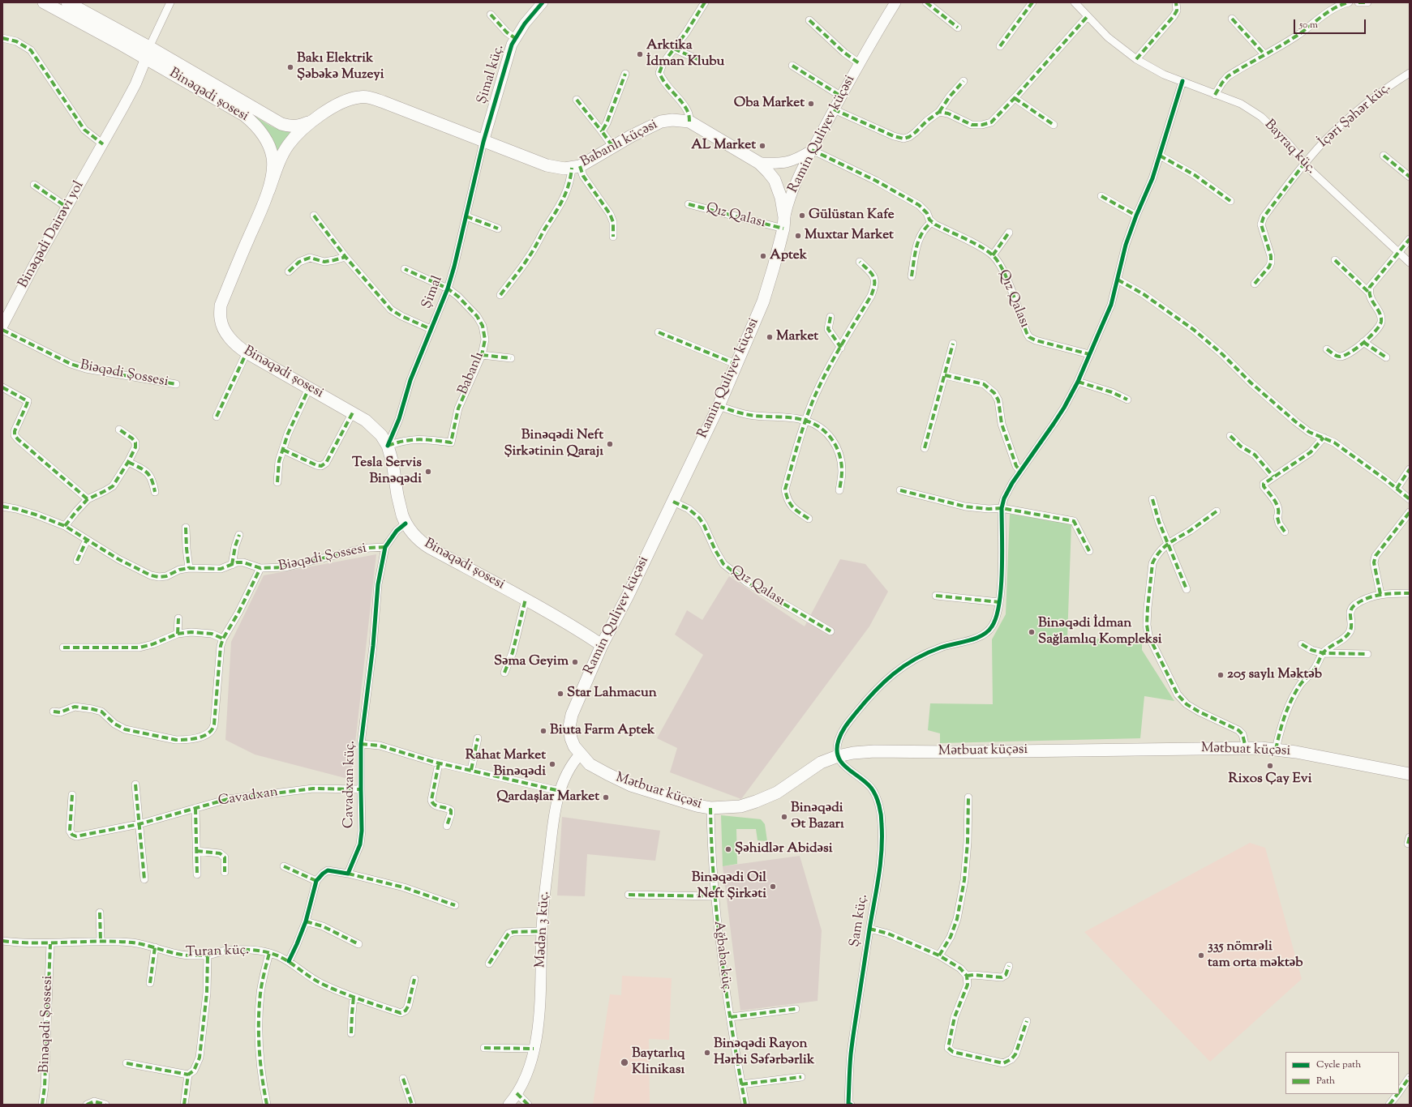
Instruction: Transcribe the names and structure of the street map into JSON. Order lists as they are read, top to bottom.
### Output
{
  "streets": {
    "main road": [
      "Binəqədi şosesi",
      "Ramin Quliyev küçəsi",
      "Babanlı küçəsi",
      "Mətbuat küçəsi"
    ],
    "street": [
      "Şimal küç.",
      "İçəri Şəhər küç.",
      "Bayraq küç.",
      "Qız Qalası",
      "Binəqədi Dairəvi yol",
      "Şimal",
      "Babanlı",
      "Biəqədi Şossesi",
      "Cavadxan küç.",
      "Cavadxan",
      "Şam küç.",
      "Mədən 3 küç.",
      "Turan küç.",
      "Ağbaba küç.",
      "Binəqədi Şossesi"
    ]
  },
  "crossings": [
    ["Şimal küç.", "Babanlı küçəsi"],
    ["Şimal küç.", "Şimal"],
    ["Binəqədi şosesi", "Ramin Quliyev küçəsi"],
    ["Binəqədi şosesi", "Babanlı küçəsi"],
    ["Binəqədi şosesi", "Binəqədi Dairəvi yol"],
    ["Binəqədi şosesi", "Şimal"],
    ["Binəqədi şosesi", "Babanlı"],
    ["Binəqədi şosesi", "Cavadxan küç."],
    ["İçəri Şəhər küç.", "Bayraq küç."],
    ["Ramin Quliyev küçəsi", "Babanlı küçəsi"],
    ["Ramin Quliyev küçəsi", "Qız Qalası"],
    ["Ramin Quliyev küçəsi", "Mətbuat küçəsi"],
    ["Ramin Quliyev küçəsi", "Mədən 3 küç."],
    ["Babanlı küçəsi", "Qız Qalası"],
    ["Babanlı küçəsi", "Şimal"],
    ["Şimal", "Babanlı"],
    ["Biəqədi Şossesi", "Cavadxan küç."],
    ["Mətbuat küçəsi", "Şam küç."],
    ["Mətbuat küçəsi", "Mədən 3 küç."],
    ["Mətbuat küçəsi", "Ağbaba küç."],
    ["Cavadxan küç.", "Cavadxan"],
    ["Turan küç.", "Binəqədi Şossesi"]
  ],
  "places": [
    "Arktika İdman Klubu",
    "Bakı Elektrik Şəbəkə Muzeyi",
    "Oba Market",
    "AL Market",
    "Gülüstan Kafe",
    "Muxtar Market",
    "Aptek",
    "Market",
    "Binəqədi Neft Şirkətinin Qarajı",
    "Tesla Servis Binəqədi",
    "Binəqədi İdman Sağlamlıq Kompleksi",
    "Səma Geyim",
    "205 saylı Məktəb",
    "Star Lahmacun",
    "Biuta Farm Aptek",
    "Rahat Market Binəqədi",
    "Rixos Çay Evi",
    "Qardaşlar Market",
    "Binəqədi Ət Bazarı",
    "Şəhidlər Abidəsi",
    "Binəqədi Oil Neft Şirkəti",
    "335 nömrəli tam orta məktəb",
    "Binəqədi Rayon Hərbi Səfərbərlik",
    "Baytarlıq Klinikası"
  ],
  "legend": ["Cycle path", "Path"],
  "scale_bar": "50 m"
}
